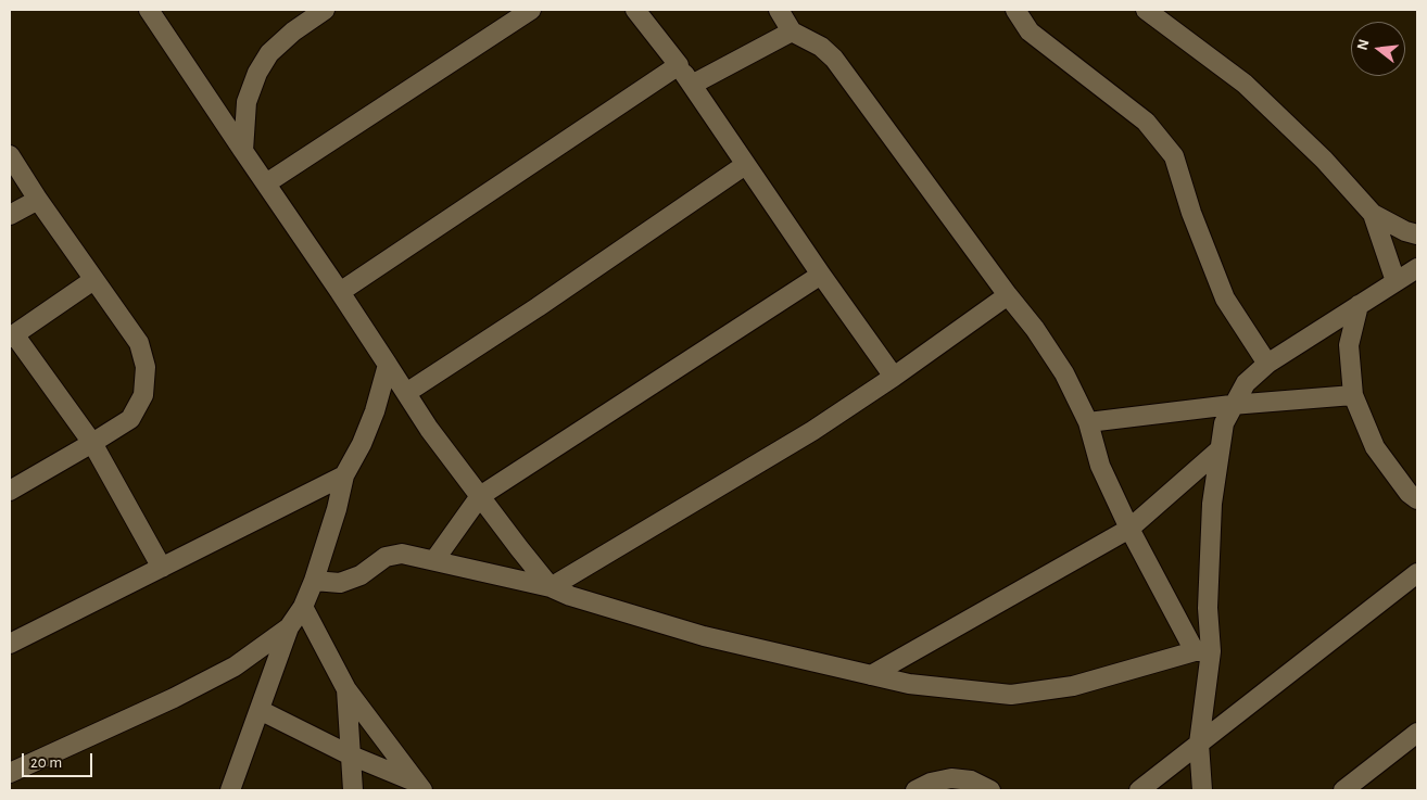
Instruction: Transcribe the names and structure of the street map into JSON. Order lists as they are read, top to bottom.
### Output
{
  "scale_bar": "20 m",
  "north": "left"
}
